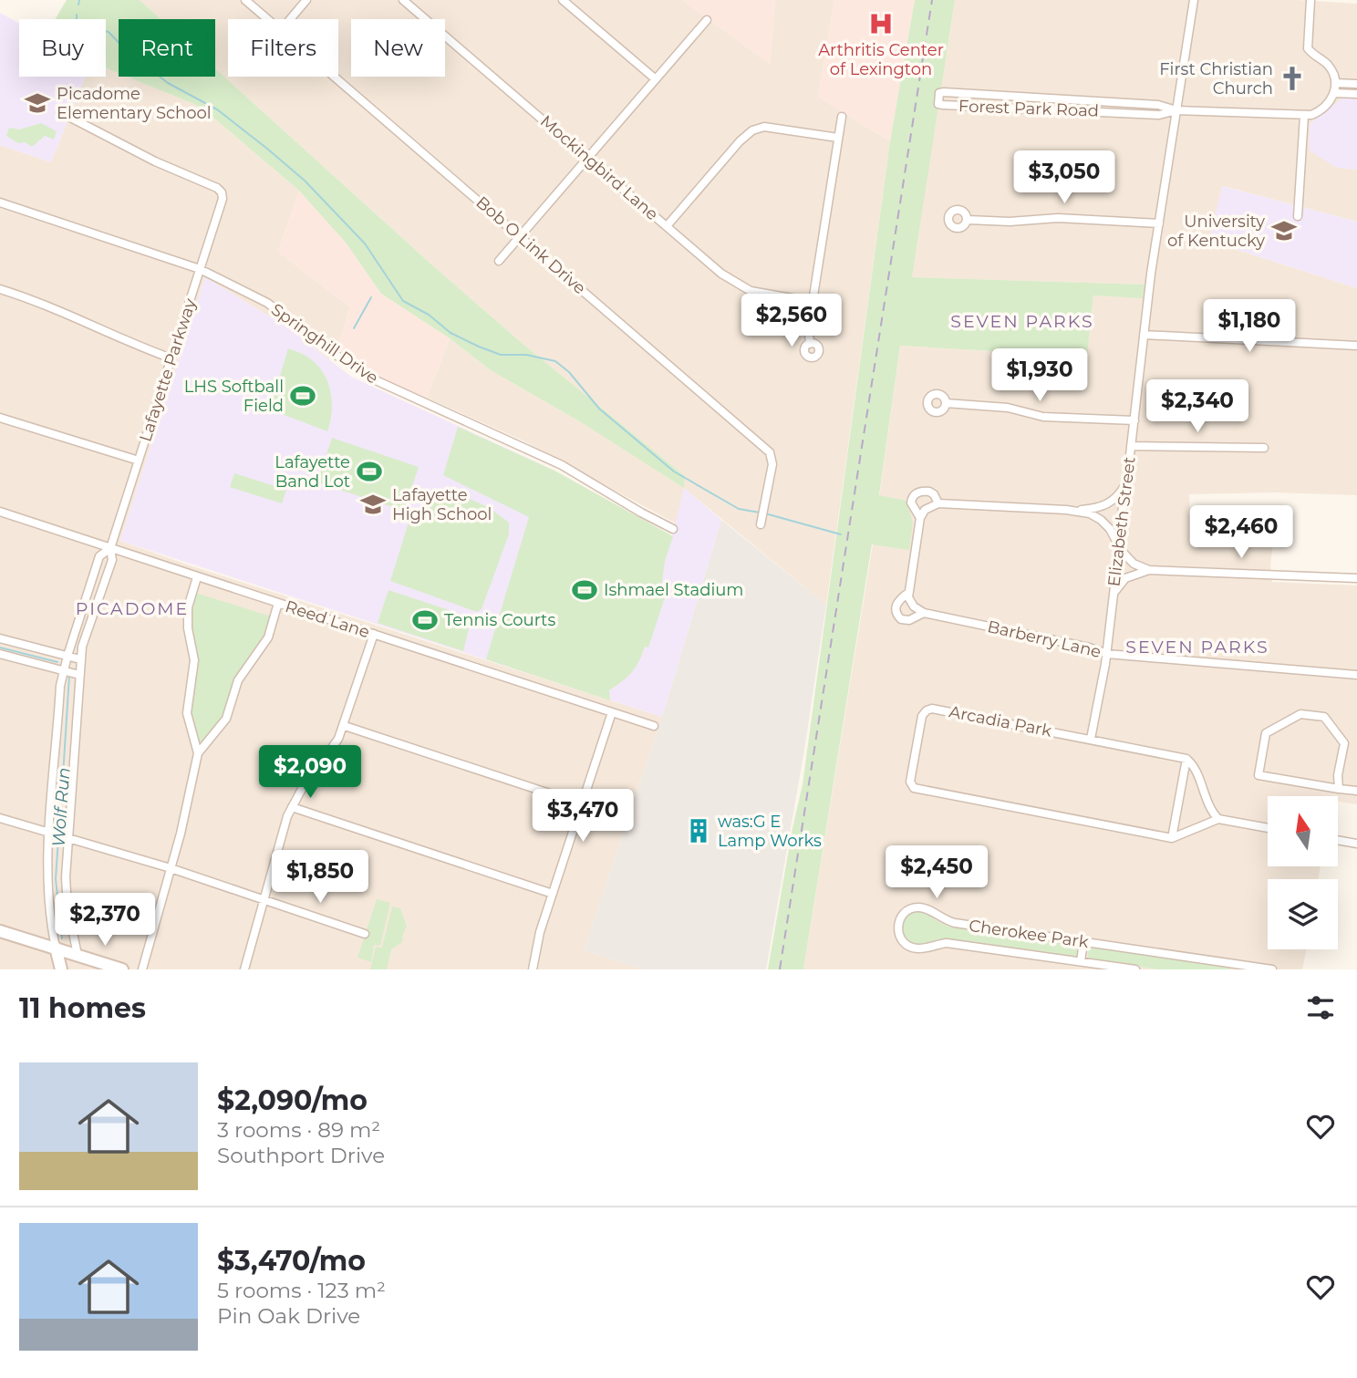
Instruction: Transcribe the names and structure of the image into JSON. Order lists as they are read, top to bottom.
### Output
{
  "streets": {
    "street": [
      "Forest Park Road",
      "Mockingbird Lane",
      "Bob O Link Drive",
      "Springhill Drive",
      "Lafayette Parkway",
      "Elizabeth Street",
      "Reed Lane",
      "Barberry Lane",
      "Arcadia Park",
      "Cherokee Park"
    ]
  },
  "crossings": [
    ["Forest Park Road", "Elizabeth Street"],
    ["Springhill Drive", "Lafayette Parkway"],
    ["Lafayette Parkway", "Reed Lane"],
    ["Elizabeth Street", "Barberry Lane"],
    ["Elizabeth Street", "Arcadia Park"]
  ],
  "districts": ["SEVEN PARKS", "PICADOME", "SEVEN PARKS"],
  "water": ["Wolf Run"],
  "places": {
    "hospital": ["Arthritis Center of Lexington"],
    "church": ["First Christian Church"],
    "school or university": ["Picadome Elementary School", "University of Kentucky", "Lafayette High School"],
    "sports": [
      "LHS Softball Field",
      "Lafayette Band Lot",
      "Ishmael Stadium",
      "Tennis Courts"
    ],
    "building": ["was:G E Lamp Works"]
  },
  "north": "top",
  "page": {
    "chip": [
      "Buy",
      "Rent",
      "Filters",
      "New"
    ],
    "price": [
      "$3,050",
      "$2,560",
      "$1,180",
      "$1,930",
      "$2,340",
      "$2,460",
      "$2,090",
      "$3,470",
      "$2,450",
      "$1,850",
      "$2,370"
    ],
    "heading": "11 homes",
    "list": [
      {
        "name": "$2,090/mo",
        "note": "3 rooms · 89 m² · Southport Drive"
      },
      {
        "name": "$3,470/mo",
        "note": "5 rooms · 123 m² · Pin Oak Drive"
      }
    ]
  }
}
